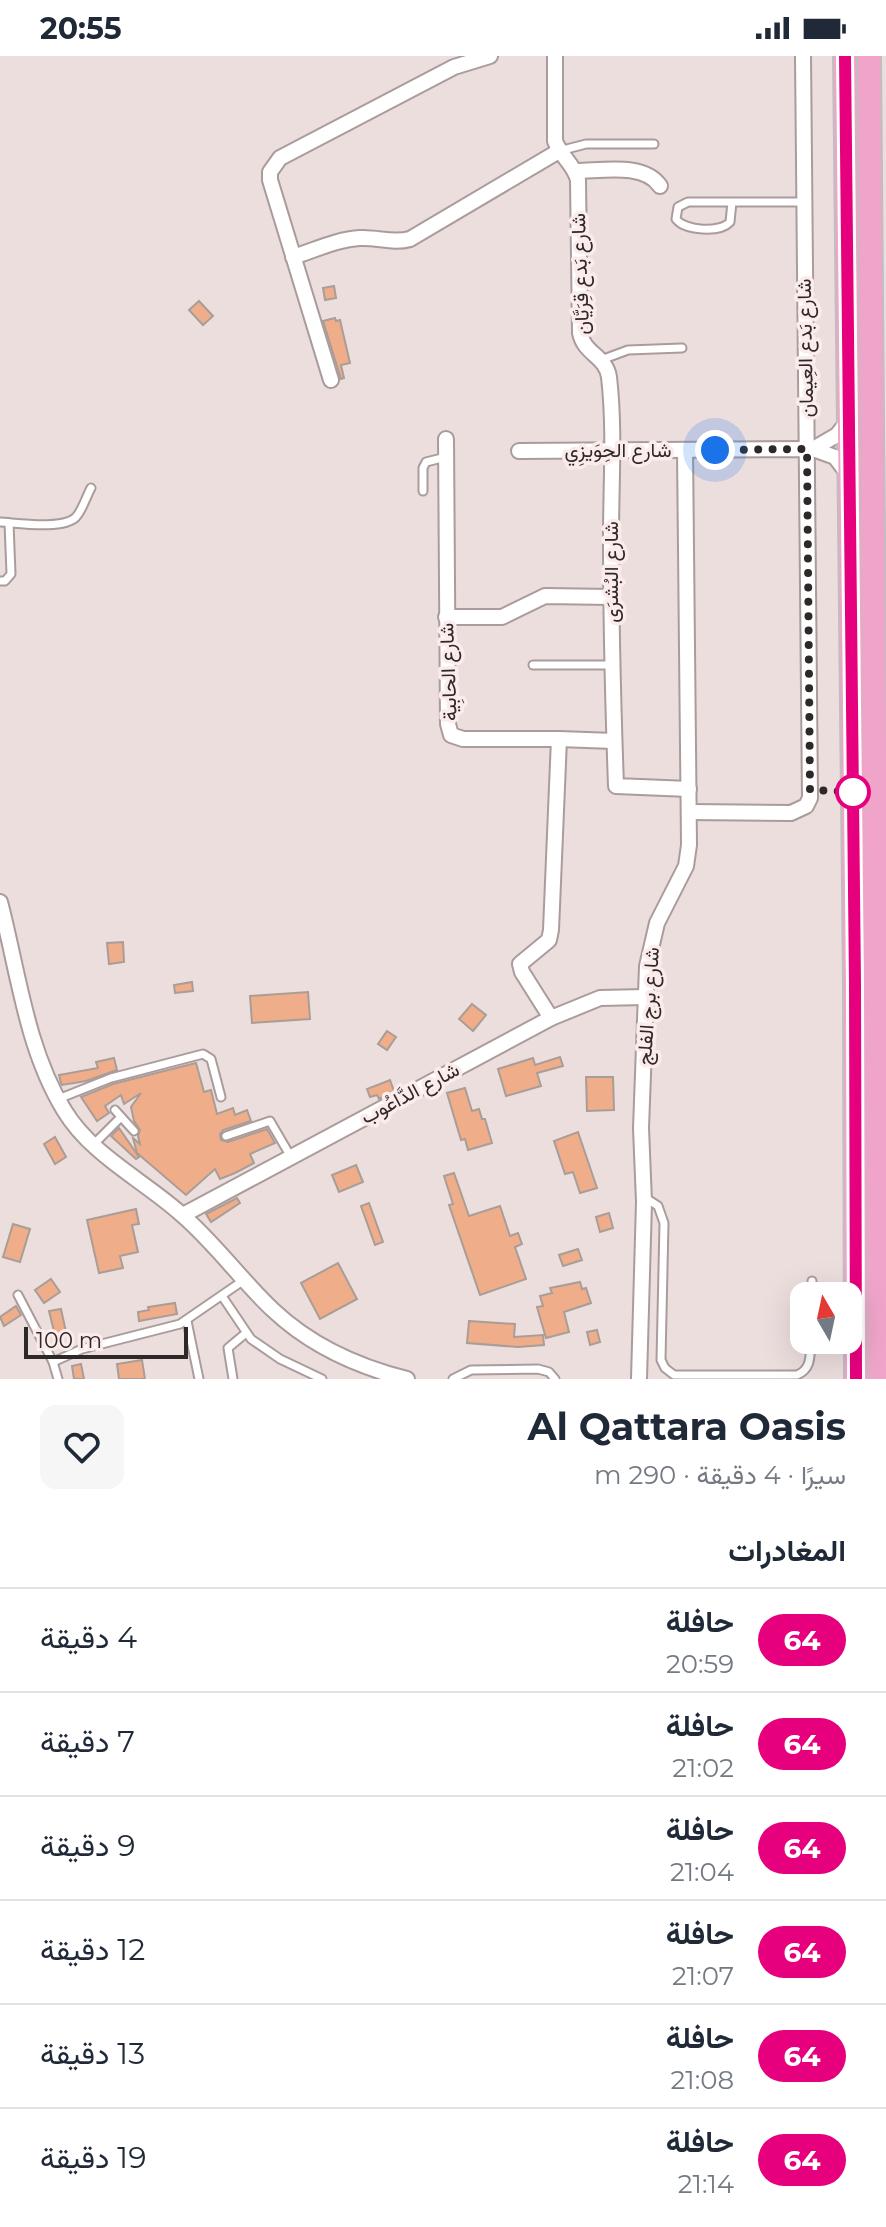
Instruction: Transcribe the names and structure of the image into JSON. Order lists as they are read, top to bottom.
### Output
{
  "streets": {
    "street": [
      "شارع بَدع قِرَيَّان",
      "شارع بَدع العِيمان",
      "شارع الحِوَيزِي",
      "شارع البُشرَى",
      "شارع الحابِية",
      "شارع برج الفلج",
      "شارع الدَّاعُوب"
    ]
  },
  "crossings": [
    ["شارع بَدع قِرَيَّان", "شارع البُشرَى"],
    ["شارع بَدع العِيمان", "شارع الحِوَيزِي"],
    ["شارع بَدع العِيمان", "شارع برج الفلج"],
    ["شارع الحِوَيزِي", "شارع البُشرَى"],
    ["شارع الحِوَيزِي", "شارع برج الفلج"],
    ["شارع البُشرَى", "شارع برج الفلج"],
    ["شارع برج الفلج", "شارع الدَّاعُوب"]
  ],
  "lines": ["bus line 64"],
  "scale_bar": "100 m",
  "north": "top",
  "page": {
    "status": "20:55",
    "scale": "100 m",
    "heading": [
      ["Al Qattara Oasis", "سيرًا · 4 دقيقة · 290 m"],
      "المغادرات"
    ],
    "list": [
      {
        "mark": "64",
        "name": "حافلة",
        "note": "20:59",
        "value": "4 دقيقة"
      },
      {
        "mark": "64",
        "name": "حافلة",
        "note": "21:02",
        "value": "7 دقيقة"
      },
      {
        "mark": "64",
        "name": "حافلة",
        "note": "21:04",
        "value": "9 دقيقة"
      },
      {
        "mark": "64",
        "name": "حافلة",
        "note": "21:07",
        "value": "12 دقيقة"
      },
      {
        "mark": "64",
        "name": "حافلة",
        "note": "21:08",
        "value": "13 دقيقة"
      },
      {
        "mark": "64",
        "name": "حافلة",
        "note": "21:14",
        "value": "19 دقيقة"
      }
    ]
  }
}
